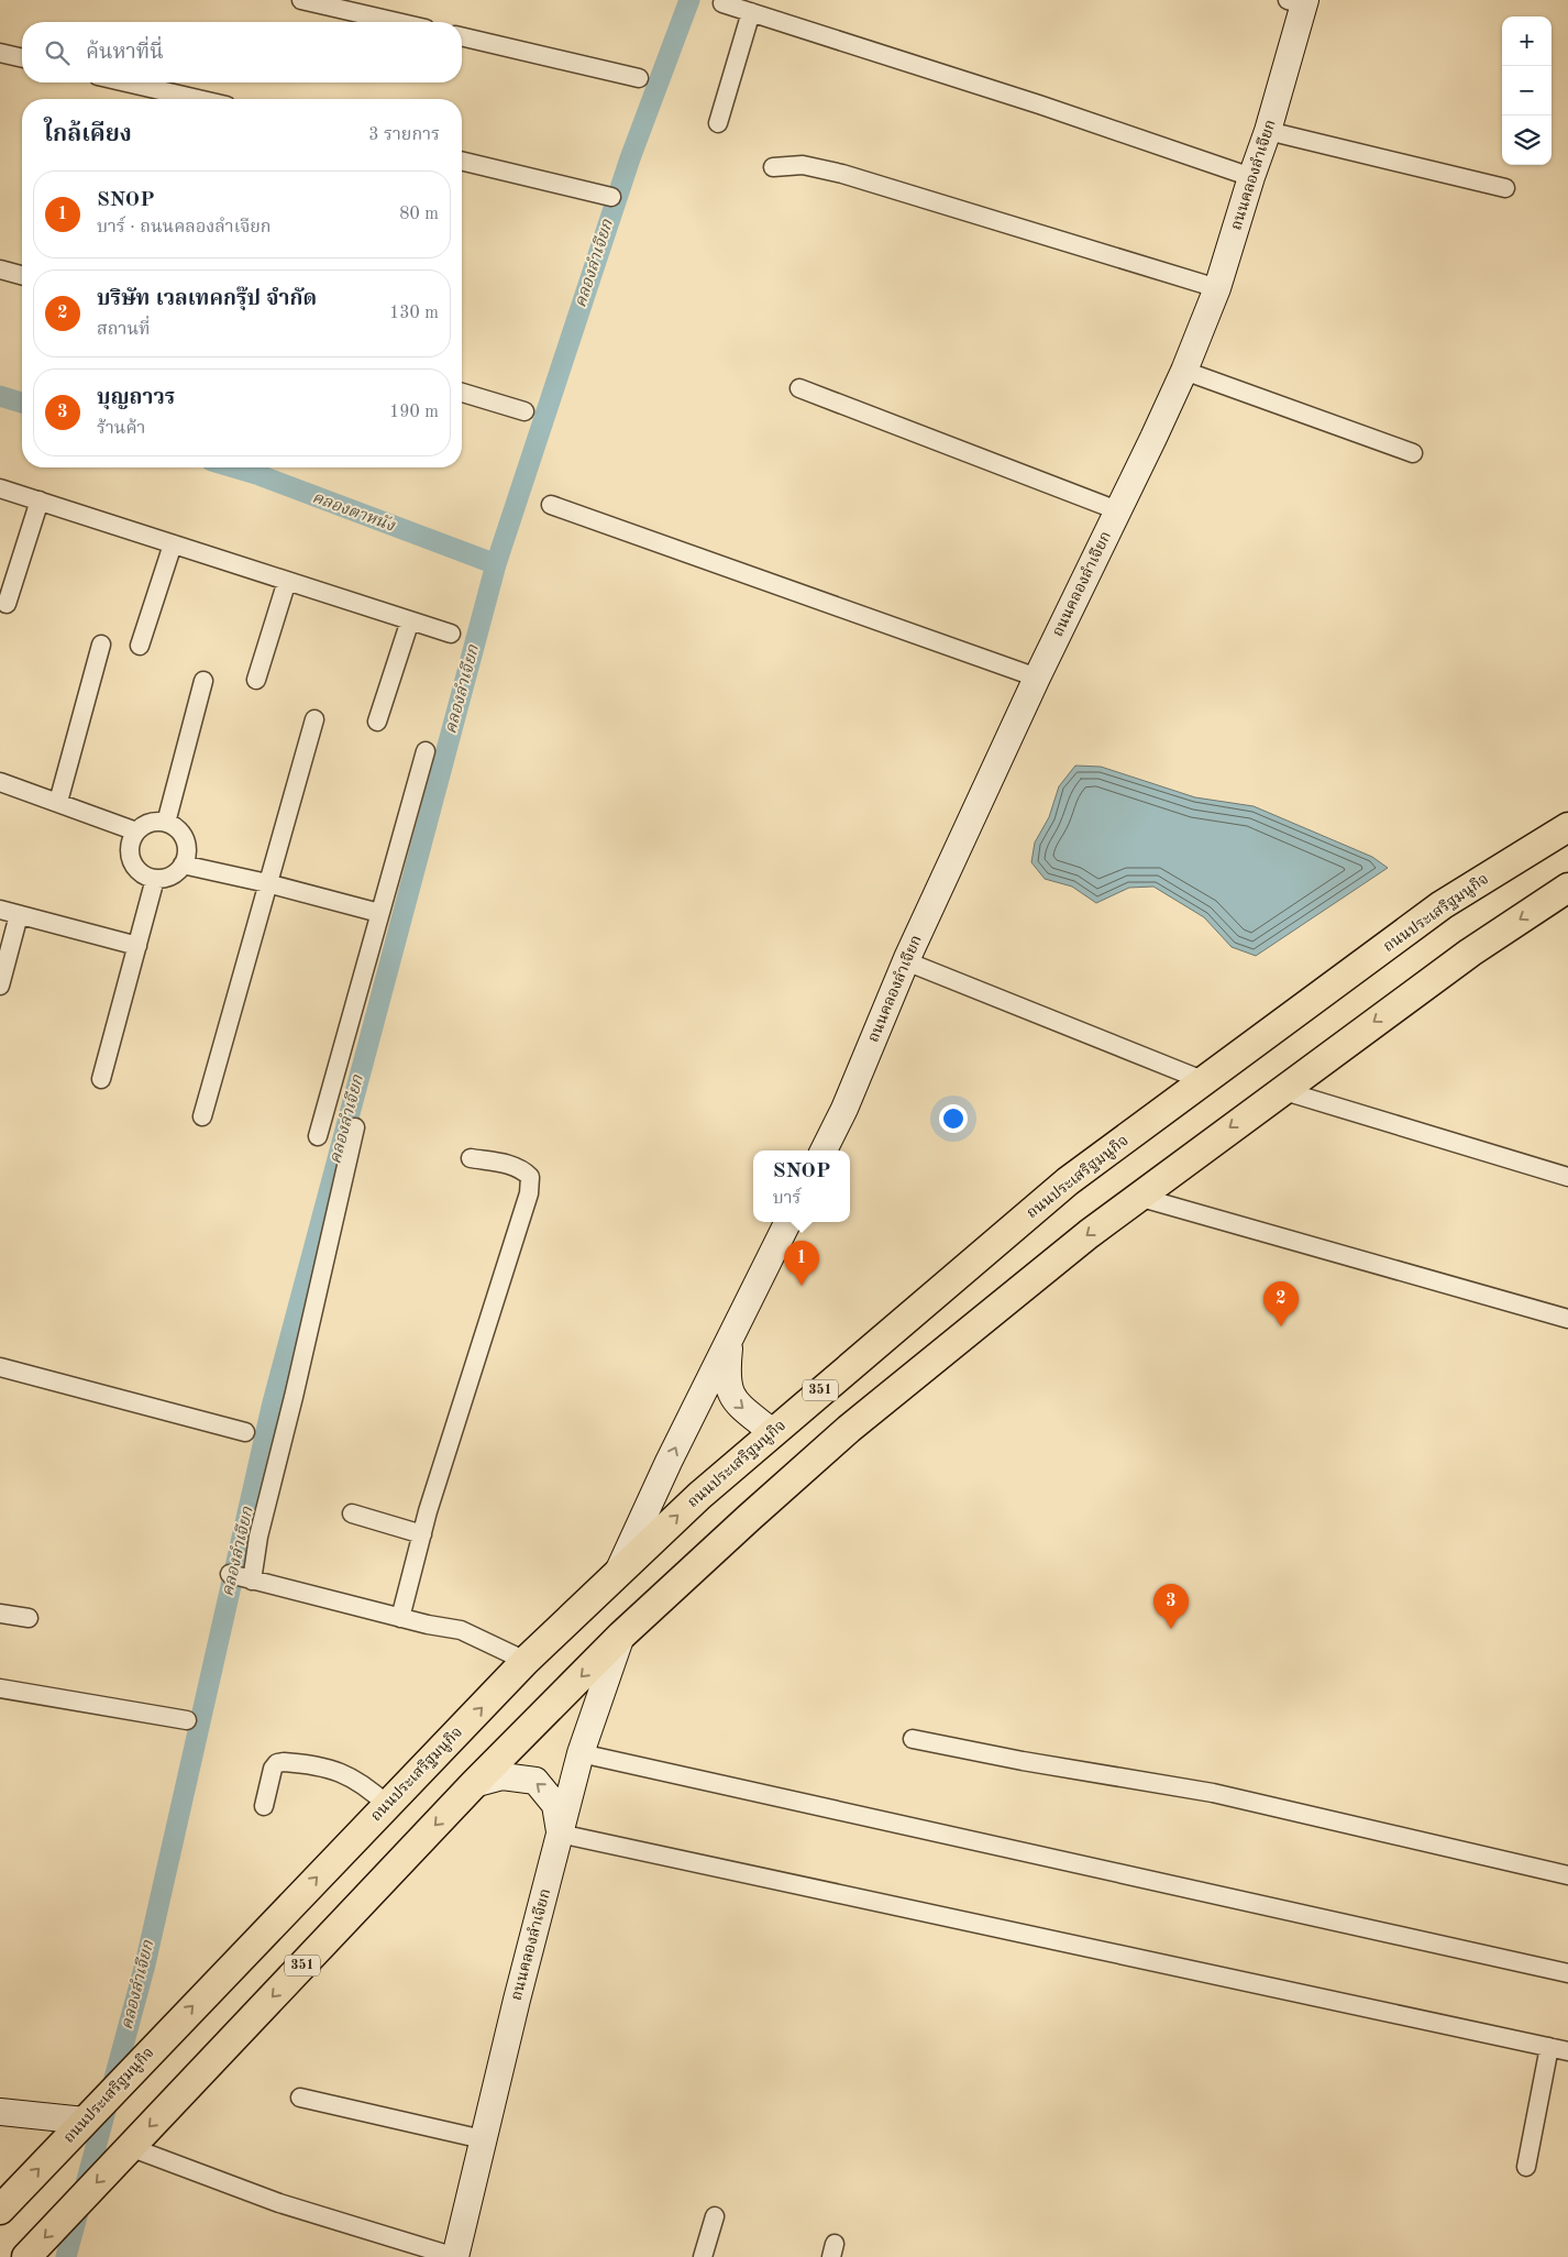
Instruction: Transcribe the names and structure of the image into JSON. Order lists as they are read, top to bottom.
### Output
{
  "streets": {
    "main road": ["ถนนประเสริฐมนูกิจ", "351"],
    "street": ["ถนนคลองลำเจียก"]
  },
  "crossings": [
    ["ถนนคลองลำเจียก", "351"]
  ],
  "water": ["คลองลำเจียก", "คลองตาหนัง"],
  "page": {
    "map_buttons": ["+", "−"],
    "search": "ค้นหาที่นี่",
    "heading": ["ใกล้เคียง", "3 รายการ"],
    "list": [
      {
        "mark": "1",
        "name": "SNOP",
        "note": "บาร์ · ถนนคลองลำเจียก",
        "value": "80 m"
      },
      {
        "mark": "2",
        "name": "บริษัท เวลเทคกรุ๊ป จำกัด",
        "note": "สถานที่",
        "value": "130 m"
      },
      {
        "mark": "3",
        "name": "บุญถาวร",
        "note": "ร้านค้า",
        "value": "190 m"
      }
    ],
    "popup": ["SNOP", "บาร์"],
    "pins": ["1", "2", "3"]
  }
}
